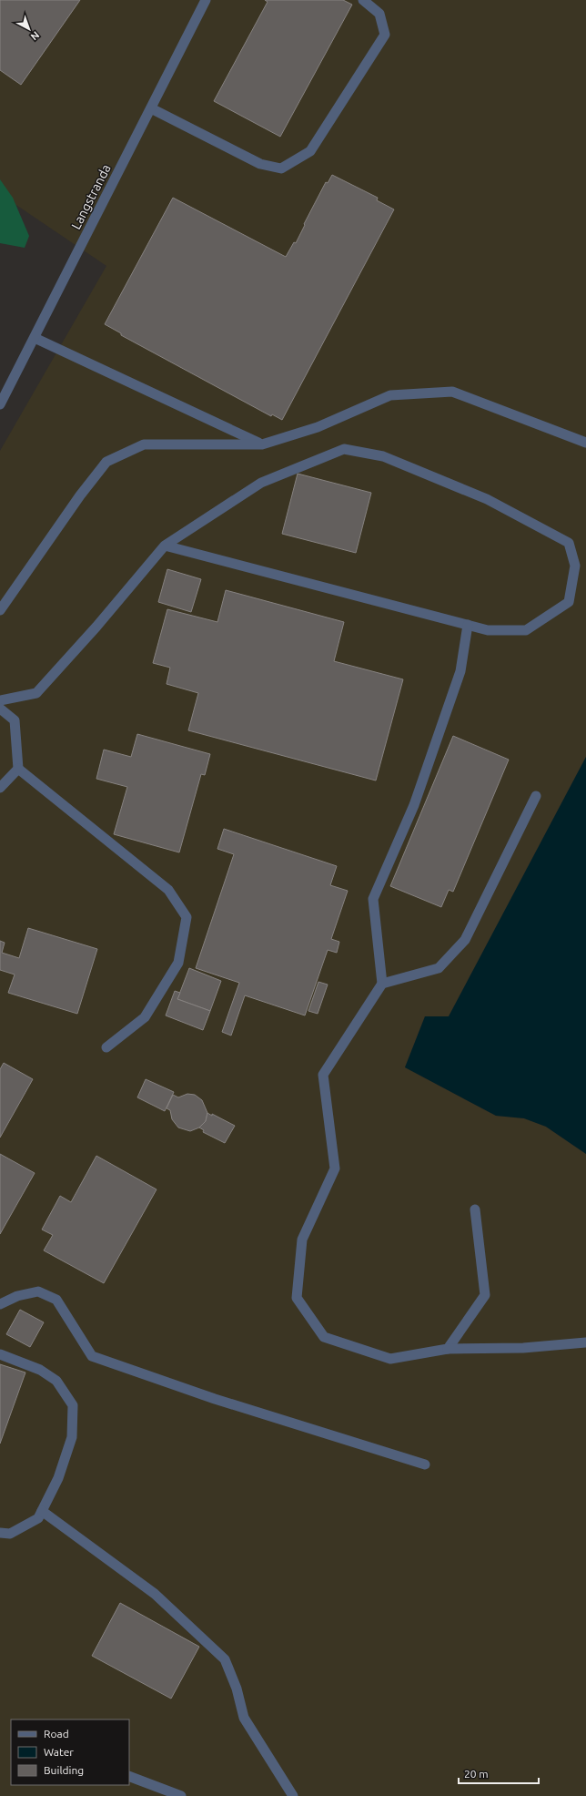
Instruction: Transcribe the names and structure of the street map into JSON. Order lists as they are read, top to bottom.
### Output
{
  "streets": {
    "street": ["Langstranda"]
  },
  "legend": ["Road", "Water", "Building"],
  "scale_bar": "20 m",
  "north": "bottom right"
}
